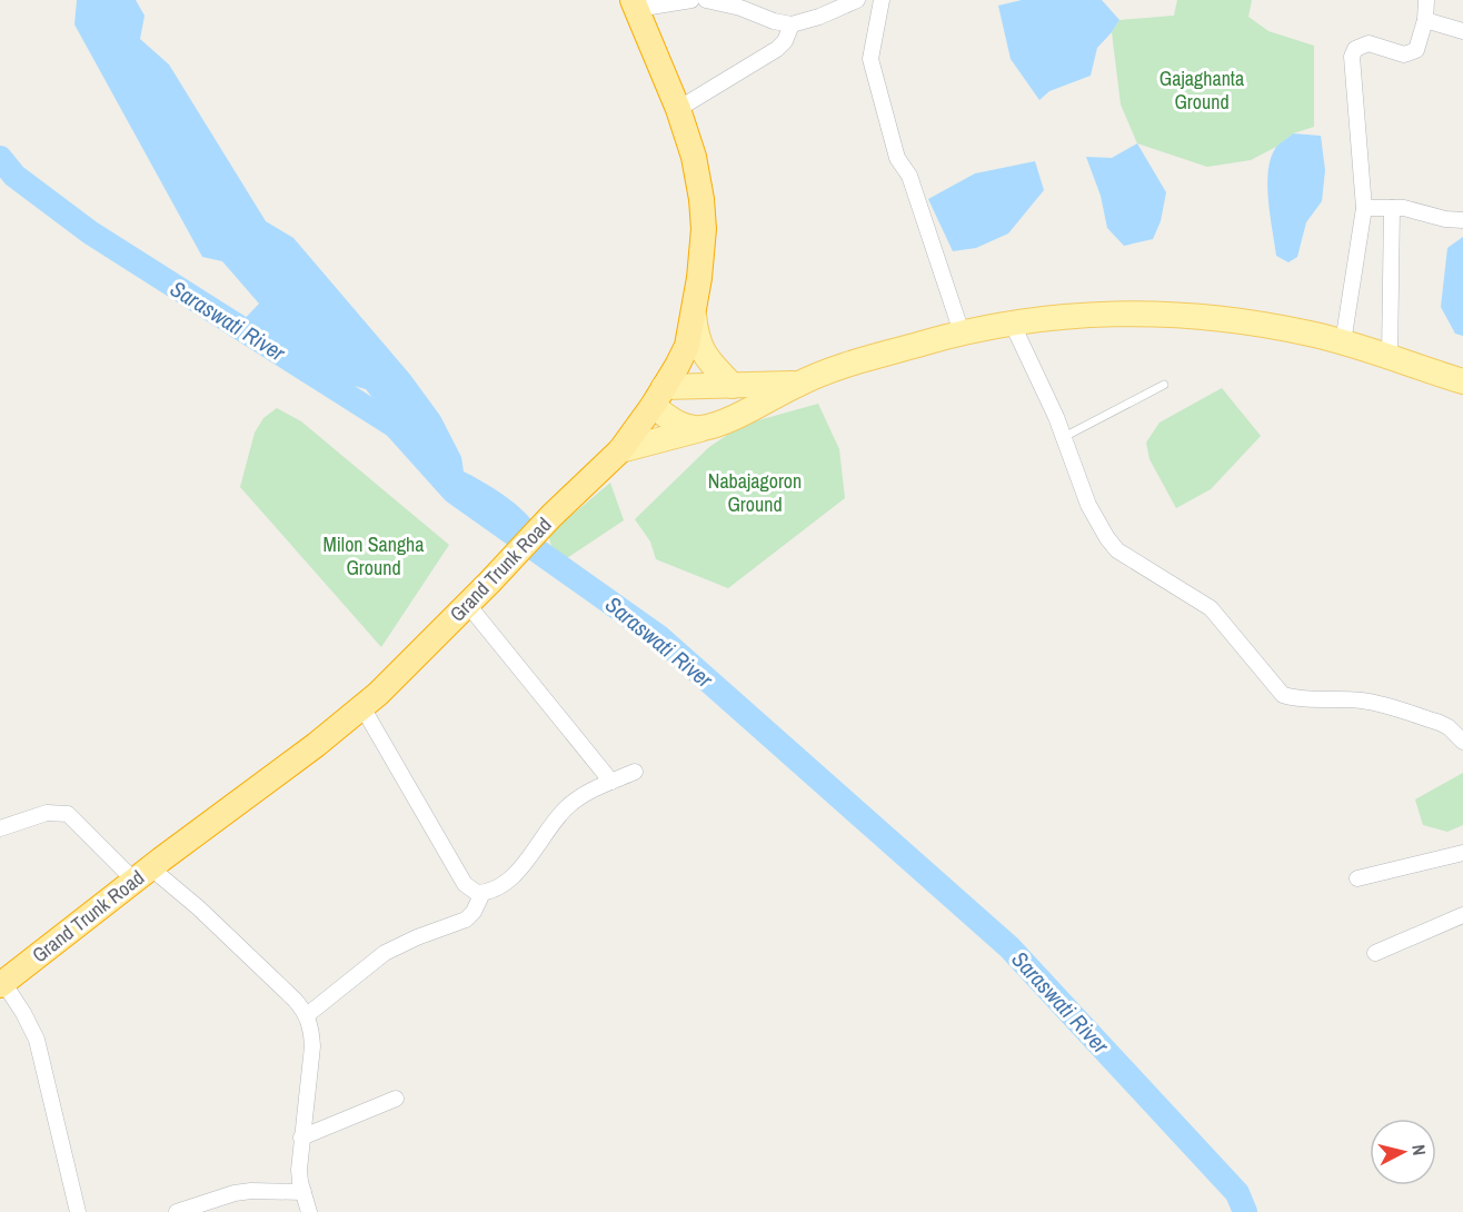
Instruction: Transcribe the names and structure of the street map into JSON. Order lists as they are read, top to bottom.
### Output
{
  "streets": {
    "highway": ["Grand Trunk Road"]
  },
  "water": ["Saraswati River"],
  "parks": ["Gajaghanta Ground", "Nabajagoron Ground", "Milon Sangha Ground"],
  "north": "right"
}
